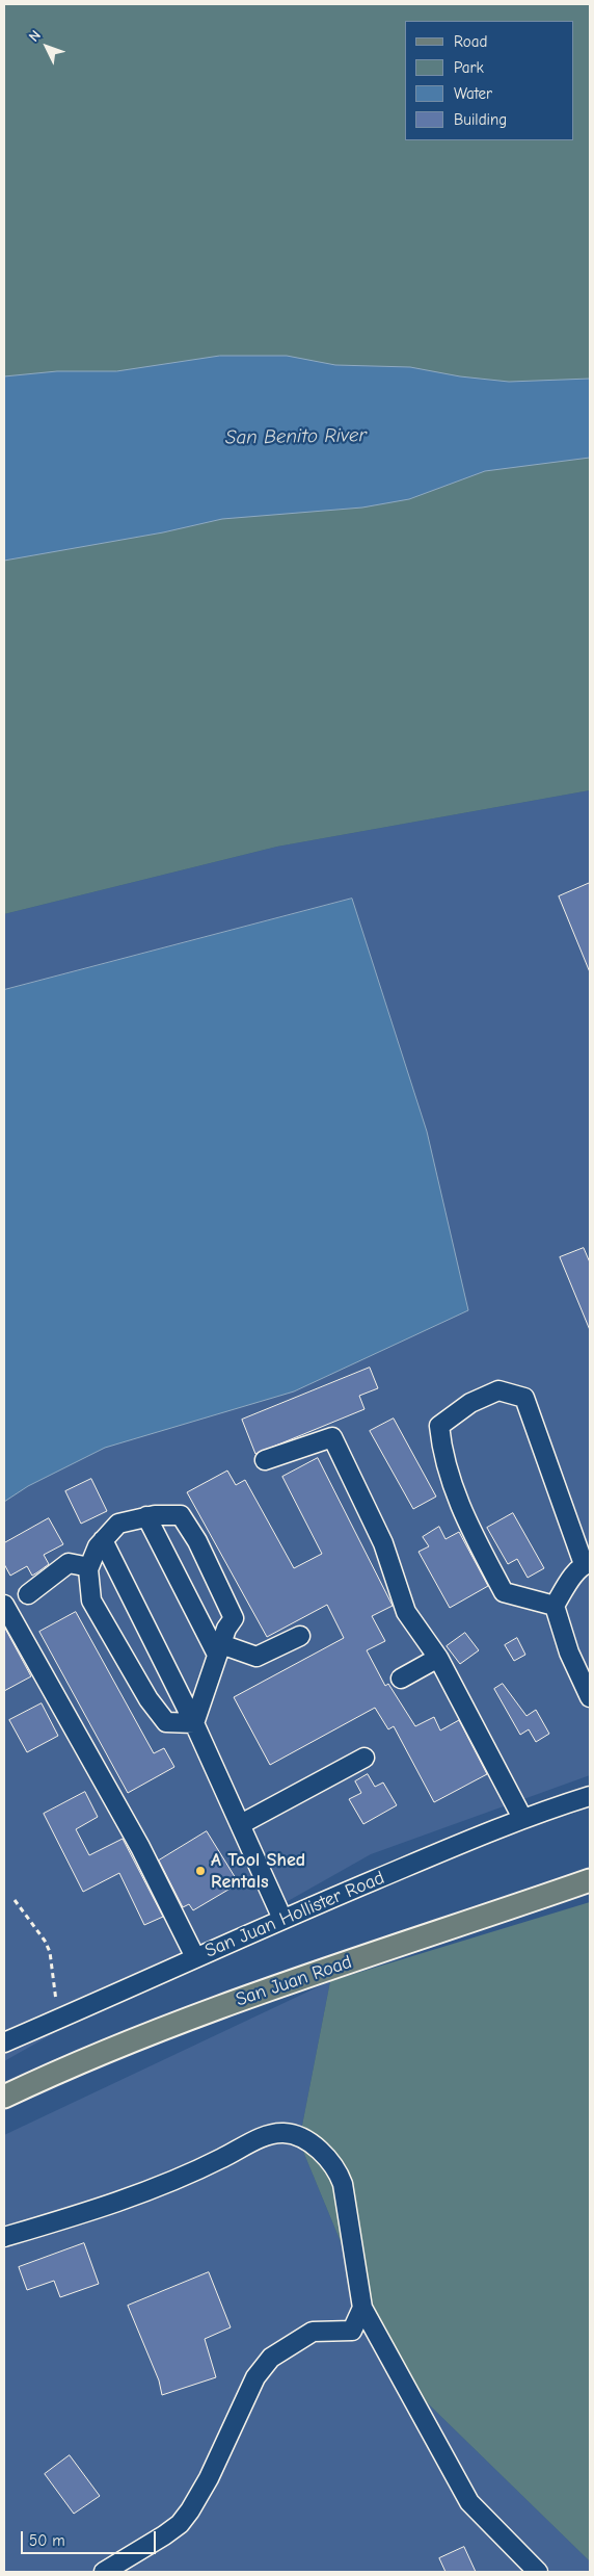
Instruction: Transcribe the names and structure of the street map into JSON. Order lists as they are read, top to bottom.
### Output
{
  "streets": {
    "main road": ["San Juan Road"],
    "street": ["San Juan Hollister Road"]
  },
  "water": ["San Benito River"],
  "places": ["A Tool Shed Rentals"],
  "legend": [
    "Road",
    "Park",
    "Water",
    "Building"
  ],
  "scale_bar": "50 m",
  "north": "top left"
}
